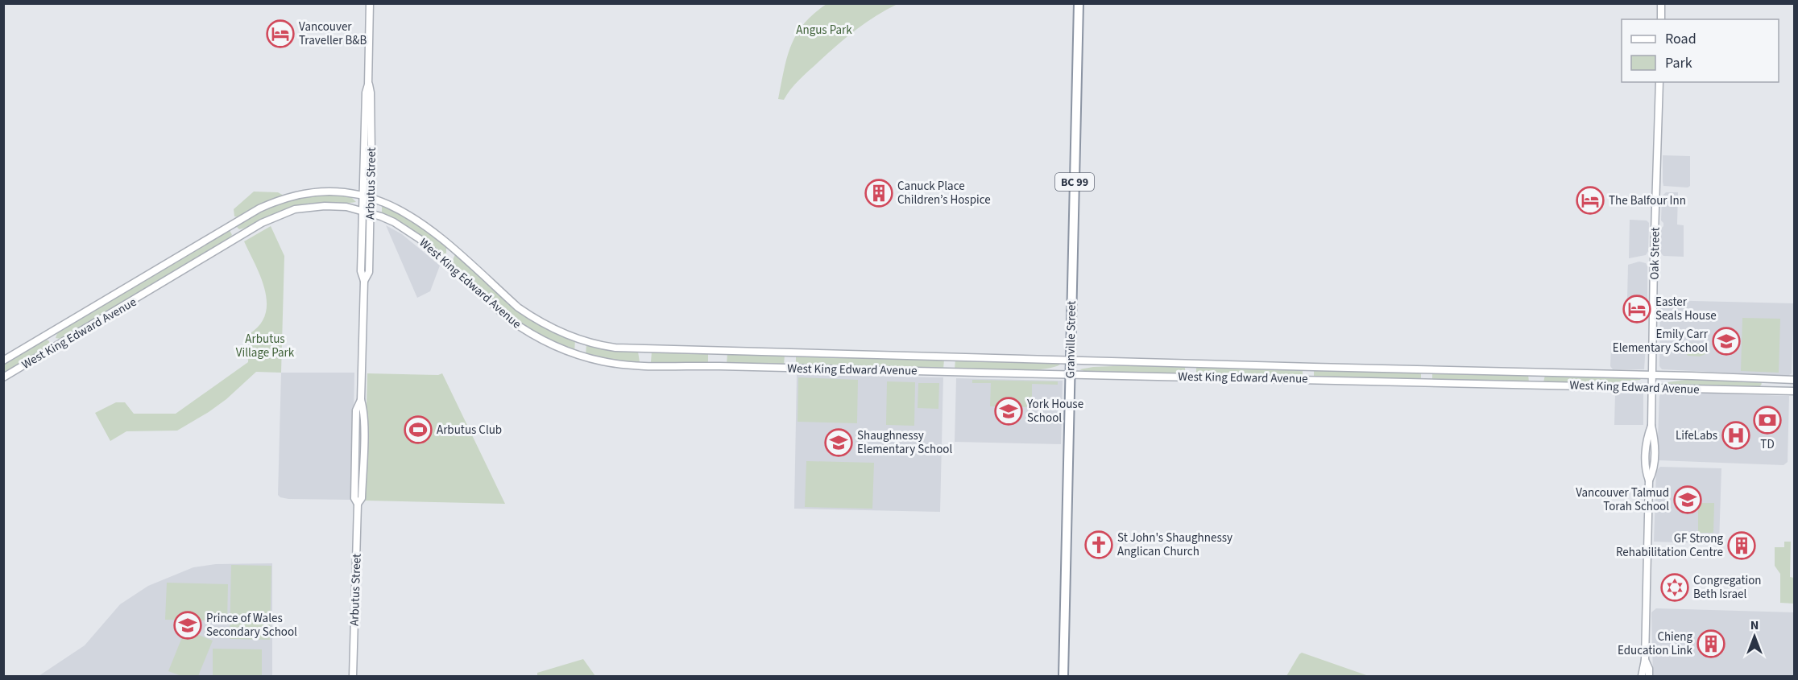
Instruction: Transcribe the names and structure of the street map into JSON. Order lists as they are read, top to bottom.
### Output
{
  "streets": {
    "highway": ["BC 99", "Granville Street"],
    "main road": ["Arbutus Street", "Oak Street", "West King Edward Avenue"]
  },
  "crossings": [
    ["Arbutus Street", "West King Edward Avenue"],
    ["Oak Street", "West King Edward Avenue"],
    ["West King Edward Avenue", "Granville Street"]
  ],
  "parks": ["Angus Park", "Arbutus Village Park"],
  "places": {
    "hotel": ["Vancouver Traveller B&B", "The Balfour Inn", "Easter Seals House"],
    "building": ["Canuck Place Children’s Hospice", "GF Strong Rehabilitation Centre", "Chieng Education Link"],
    "school or university": [
      "Emily Carr Elementary School",
      "York House School",
      "Shaughnessy Elementary School",
      "Vancouver Talmud Torah School",
      "Prince of Wales Secondary School"
    ],
    "bank": ["TD"],
    "sports": ["Arbutus Club"],
    "hospital": ["LifeLabs"],
    "church": ["St John's Shaughnessy Anglican Church"],
    "synagogue": ["Congregation Beth Israel"]
  },
  "legend": ["Road", "Park"],
  "north": "top"
}
